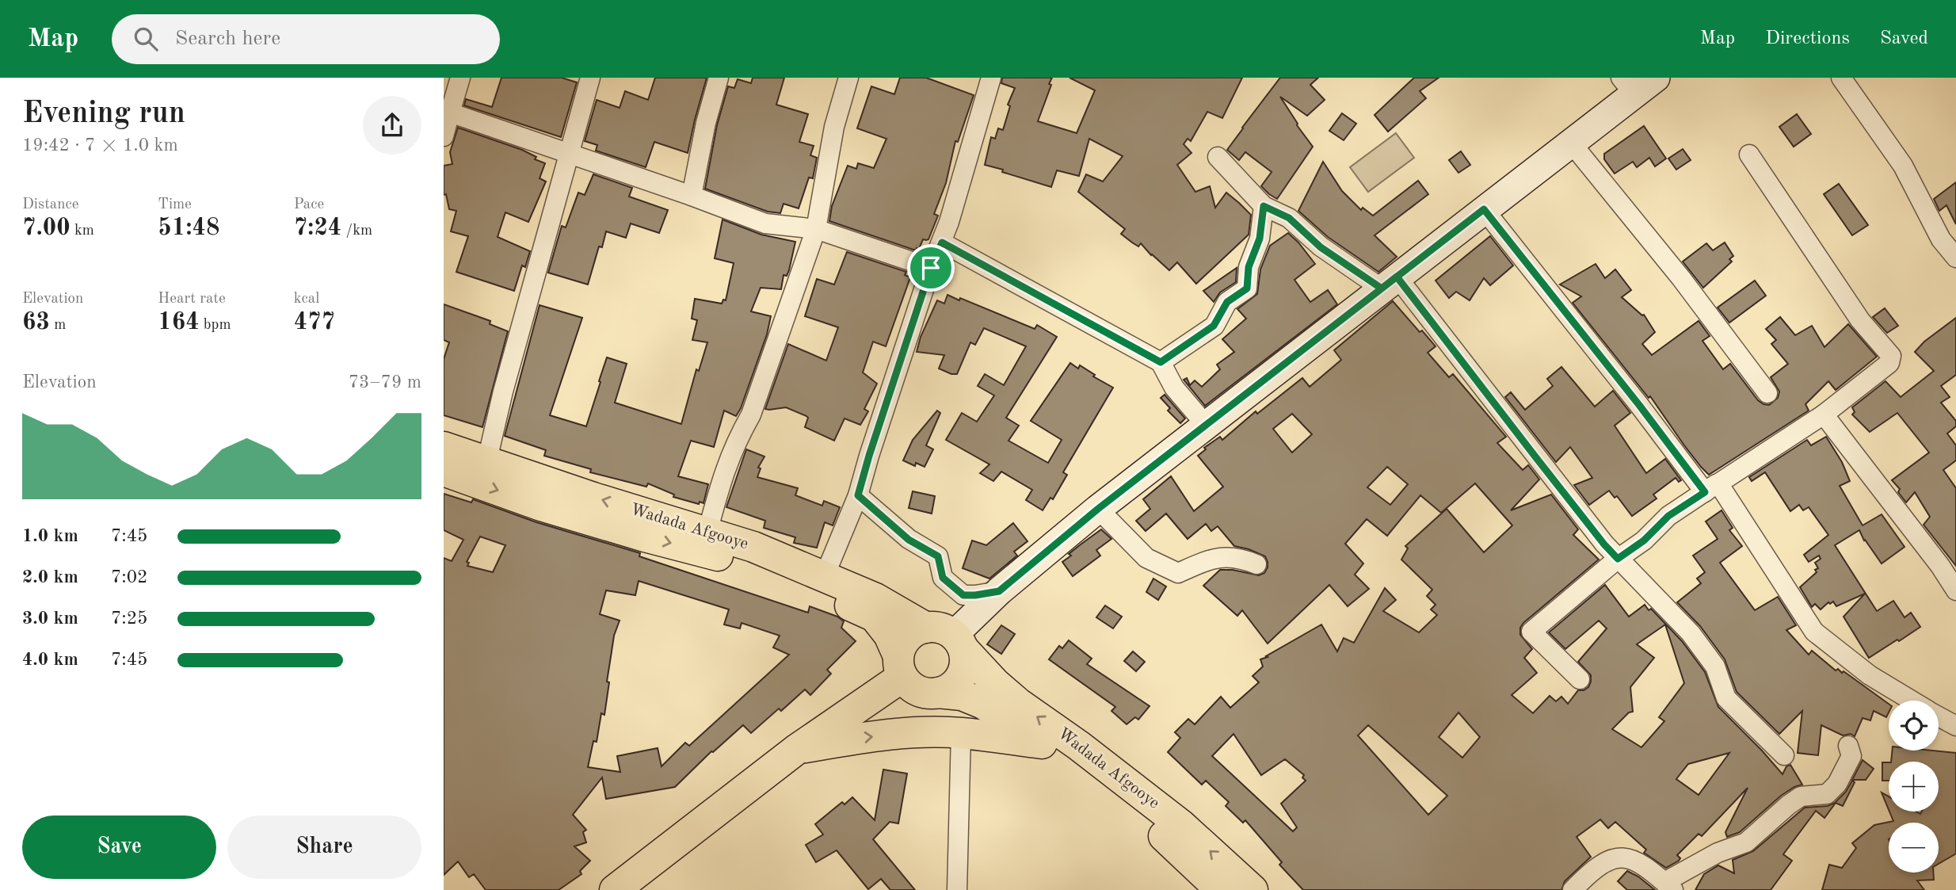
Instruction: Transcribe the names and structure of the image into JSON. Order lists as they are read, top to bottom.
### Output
{
  "streets": {
    "main road": ["Wadada Afgooye"]
  },
  "page": {
    "header": "Map",
    "search": "Search here",
    "nav": ["Map", "Directions", "Saved"],
    "heading": ["Evening run", "19:42 · 7 × 1.0 km"],
    "stats": [
      ["Distance", "7.00 km"],
      ["Time", "51:48"],
      ["Pace", "7:24 /km"],
      ["Elevation", "63 m"],
      ["Heart rate", "164 bpm"],
      ["kcal", "477"]
    ],
    "chart": ["Elevation", "73–79 m"],
    "list": [
      {
        "name": "1.0 km",
        "note": "7:45"
      },
      {
        "name": "2.0 km",
        "note": "7:02"
      },
      {
        "name": "3.0 km",
        "note": "7:25"
      },
      {
        "name": "4.0 km",
        "note": "7:45"
      }
    ],
    "map_buttons": ["+", "−"],
    "buttons": ["Save", "Share"]
  }
}
